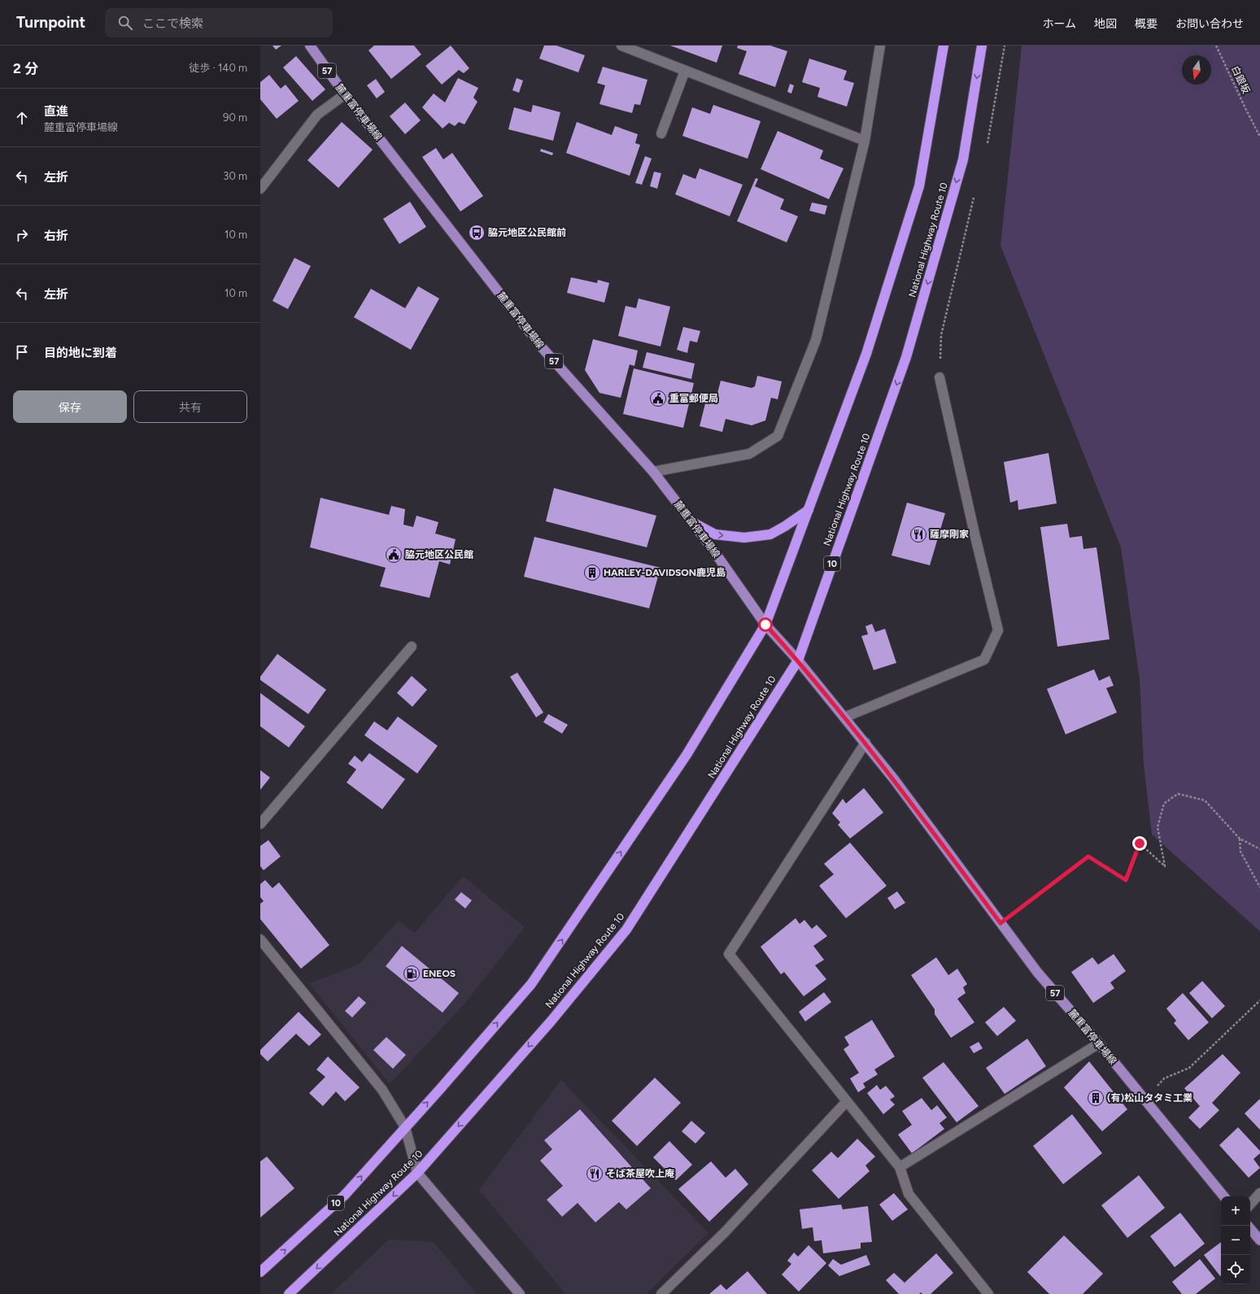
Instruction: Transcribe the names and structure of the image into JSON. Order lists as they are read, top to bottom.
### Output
{
  "streets": {
    "highway": ["National Highway Route 10", "10"],
    "main road": ["57", "麓重富停車場線"],
    "path": ["白銀坂"]
  },
  "crossings": [
    ["麓重富停車場線", "National Highway Route 10"],
    ["麓重富停車場線", "10"]
  ],
  "places": {
    "bus stop": ["脇元地区公民館前"],
    "public building": ["重富郵便局", "脇元地区公民館"],
    "restaurant": ["薩摩剛家", "そば茶屋吹上庵"],
    "building": ["HARLEY-DAVIDSON鹿児島", "(有)松山タタミ工業"],
    "fuel station": ["ENEOS"]
  },
  "north": "bottom",
  "page": {
    "header": "Turnpoint",
    "search": "ここで検索",
    "nav": [
      "ホーム",
      "地図",
      "概要",
      "お問い合わせ"
    ],
    "heading": ["2 分", "徒歩 · 140 m"],
    "list": [
      ["直進", "麓重富停車場線", "90 m"],
      ["左折", "30 m"],
      ["右折", "10 m"],
      ["左折", "10 m"],
      "目的地に到着"
    ],
    "buttons": ["保存", "共有"],
    "map_buttons": ["+", "−"]
  }
}
